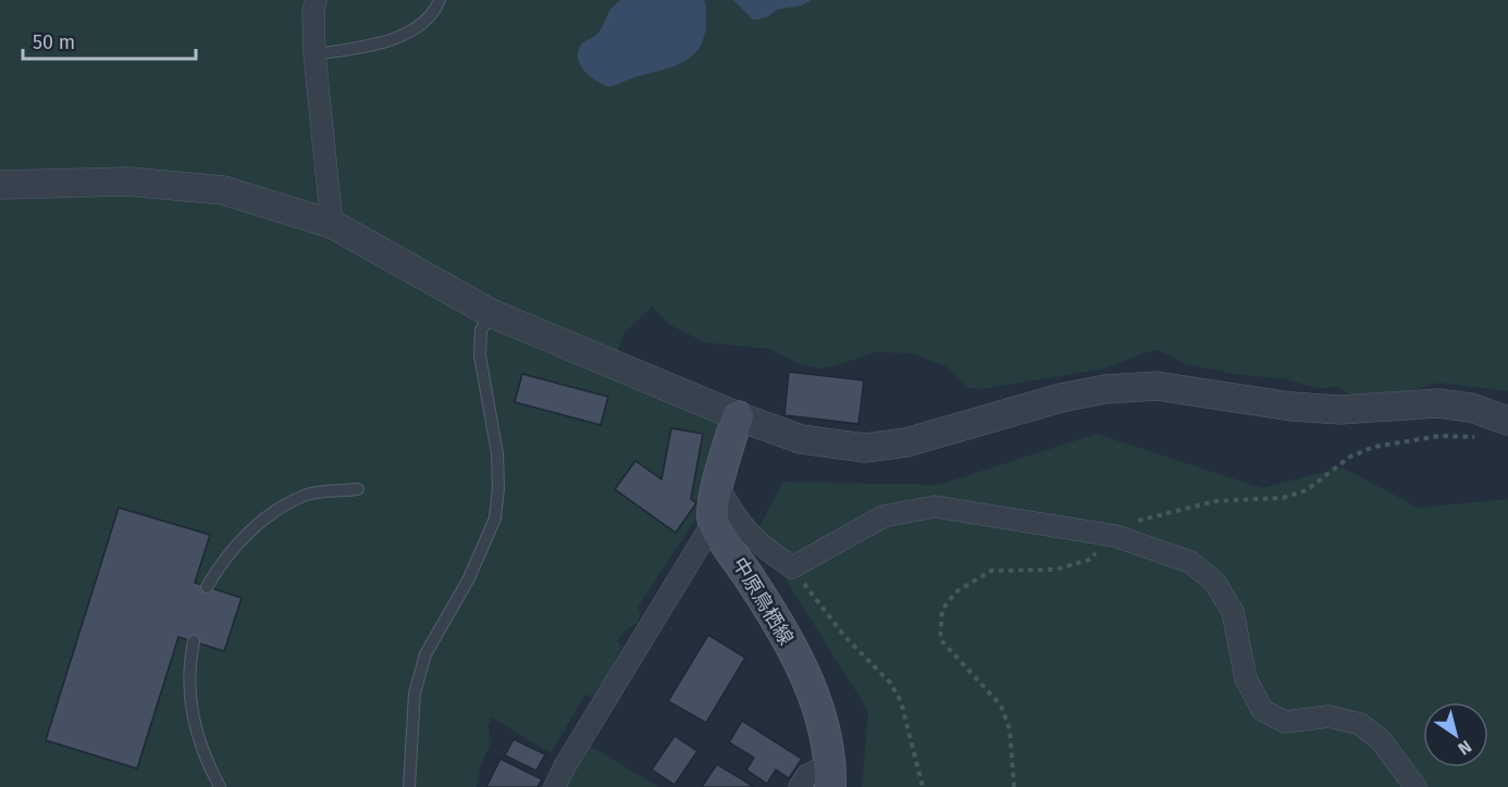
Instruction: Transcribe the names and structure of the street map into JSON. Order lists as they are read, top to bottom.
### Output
{
  "streets": {
    "main road": ["中原鳥栖線"]
  },
  "scale_bar": "50 m",
  "north": "bottom right"
}
